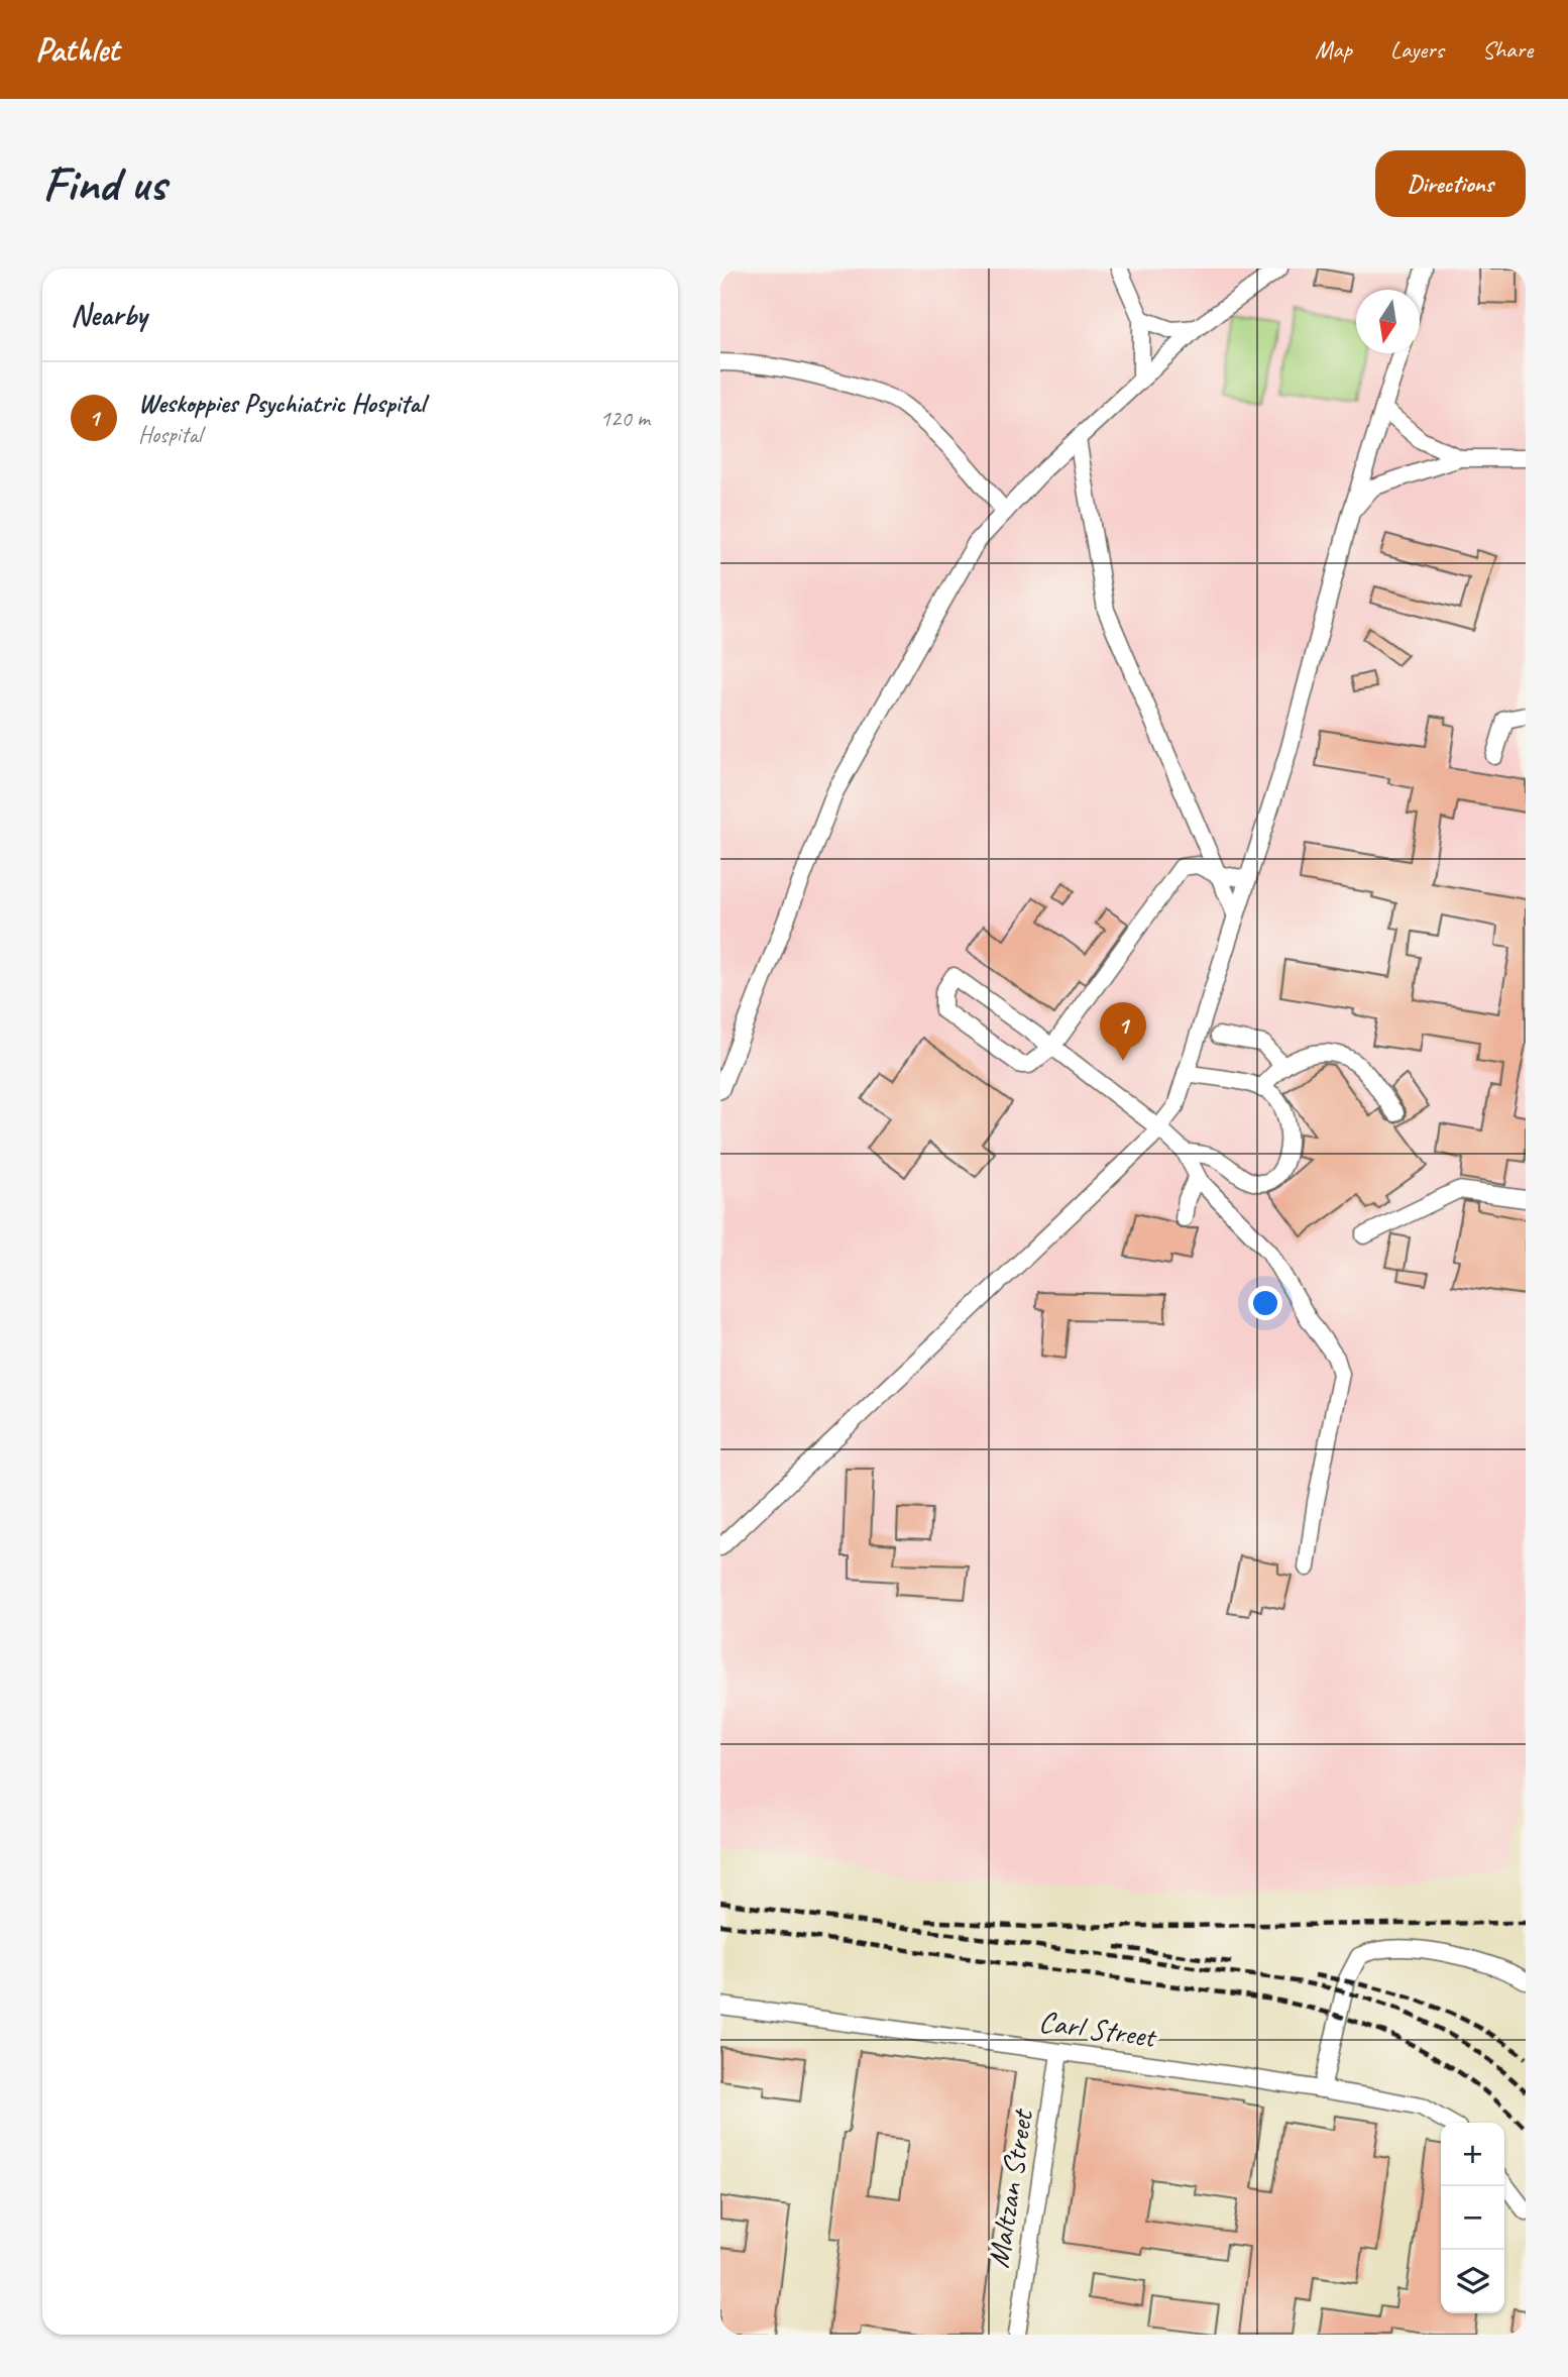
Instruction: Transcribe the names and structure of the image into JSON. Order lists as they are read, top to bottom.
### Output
{
  "streets": {
    "street": ["Carl Street", "Maltzan Street"]
  },
  "crossings": [
    ["Carl Street", "Maltzan Street"]
  ],
  "north": "bottom",
  "page": {
    "header": "Pathlet",
    "nav": ["Map", "Layers", "Share"],
    "buttons": "Directions",
    "title": "Find us",
    "heading": "Nearby",
    "list": [
      {
        "mark": "1",
        "name": "Weskoppies Psychiatric Hospital",
        "note": "Hospital",
        "value": "120 m"
      }
    ],
    "pins": "1",
    "map_buttons": ["+", "−"]
  }
}
